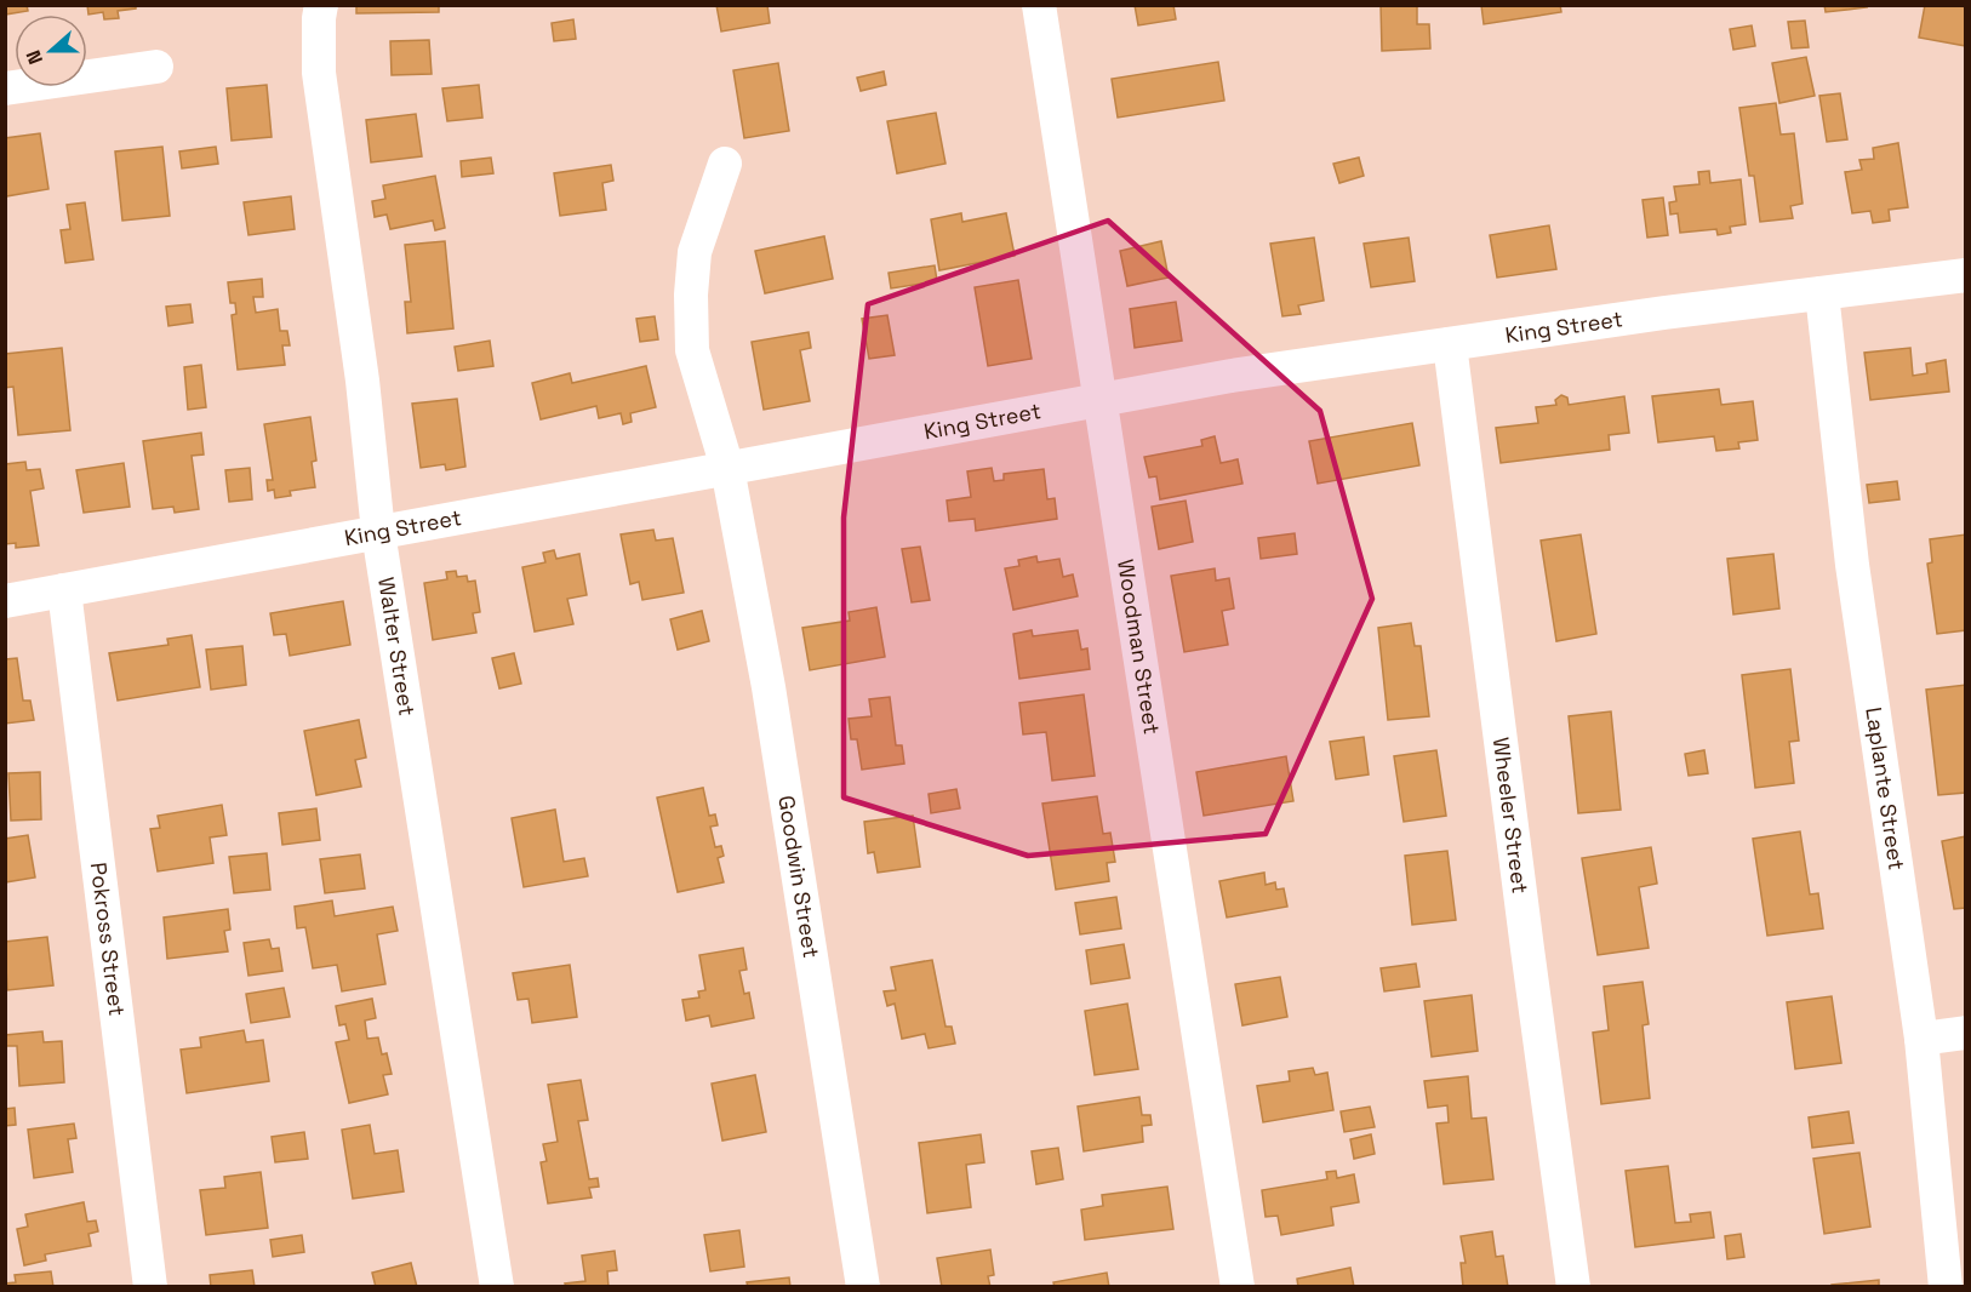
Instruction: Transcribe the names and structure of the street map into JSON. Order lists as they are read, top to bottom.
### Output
{
  "streets": {
    "street": [
      "King Street",
      "Woodman Street",
      "Walter Street",
      "Laplante Street",
      "Wheeler Street",
      "Goodwin Street",
      "Pokross Street"
    ]
  },
  "crossings": [
    ["King Street", "Woodman Street"],
    ["King Street", "Walter Street"],
    ["King Street", "Laplante Street"],
    ["King Street", "Wheeler Street"],
    ["King Street", "Goodwin Street"],
    ["King Street", "Pokross Street"]
  ],
  "north": "left"
}
